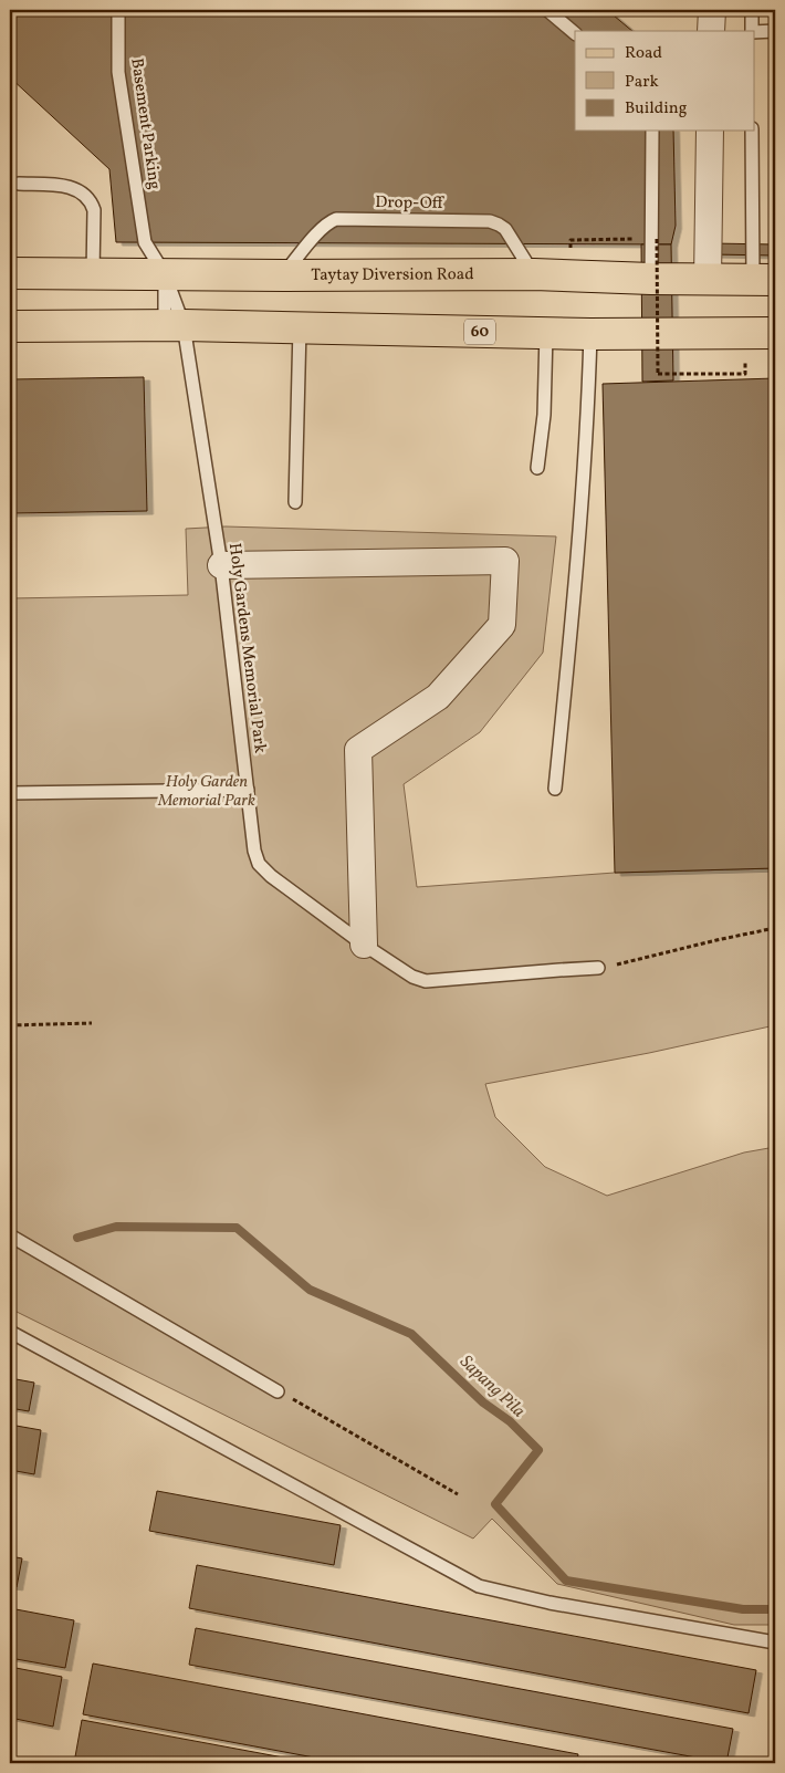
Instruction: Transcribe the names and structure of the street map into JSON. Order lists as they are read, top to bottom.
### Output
{
  "streets": {
    "main road": ["Taytay Diversion Road", "60"],
    "lane": ["Basement Parking", "Drop-Off", "Holy Gardens Memorial Park"]
  },
  "crossings": [
    ["Basement Parking", "Taytay Diversion Road"],
    ["Drop-Off", "Taytay Diversion Road"],
    ["60", "Holy Gardens Memorial Park"]
  ],
  "water": ["Sapang Pila"],
  "parks": ["Holy Garden Memorial Park"],
  "legend": ["Road", "Park", "Building"]
}
